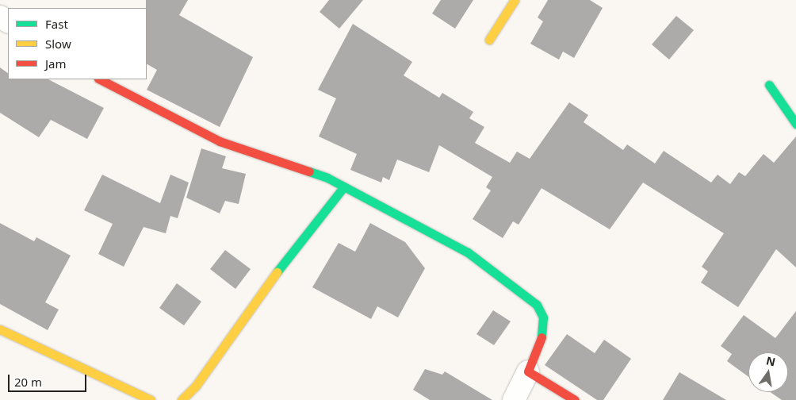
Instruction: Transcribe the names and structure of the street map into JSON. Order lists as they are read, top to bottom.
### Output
{
  "legend": ["Fast", "Slow", "Jam"],
  "scale_bar": "20 m",
  "north": "top"
}
